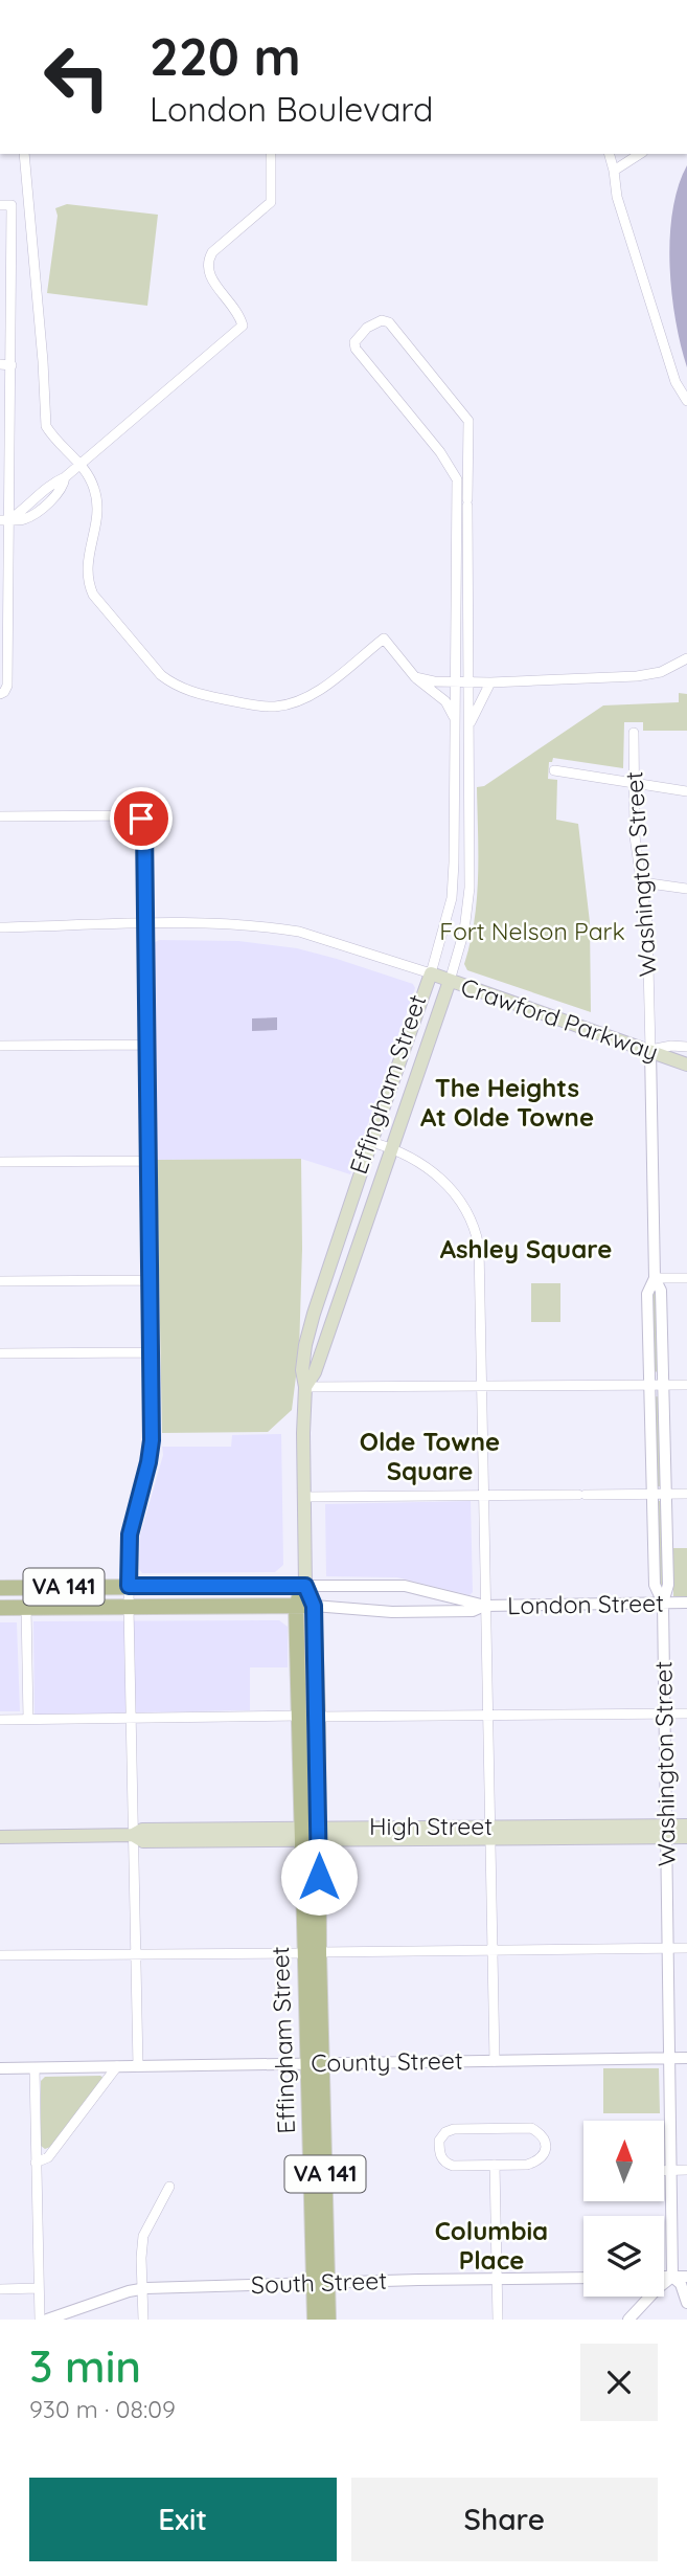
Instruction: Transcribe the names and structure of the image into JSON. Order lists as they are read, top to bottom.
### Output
{
  "streets": {
    "main road": [
      "Crawford Parkway",
      "Effingham Street",
      "VA 141",
      "High Street"
    ],
    "street": [
      "Washington Street",
      "London Street",
      "County Street",
      "South Street"
    ]
  },
  "crossings": [
    ["Washington Street", "Crawford Parkway"],
    ["Washington Street", "London Street"],
    ["Washington Street", "High Street"],
    ["Washington Street", "County Street"],
    ["Crawford Parkway", "Effingham Street"],
    ["Effingham Street", "VA 141"],
    ["Effingham Street", "High Street"],
    ["Effingham Street", "County Street"],
    ["Effingham Street", "South Street"]
  ],
  "districts": [
    "The Heights At Olde Towne",
    "Ashley Square",
    "Olde Towne Square",
    "Columbia Place"
  ],
  "parks": ["Fort Nelson Park"],
  "north": "top",
  "page": {
    "turn": ["220 m", "London Boulevard"],
    "heading": ["3 min", "930 m · 08:09"],
    "buttons": ["Exit", "Share"]
  }
}
